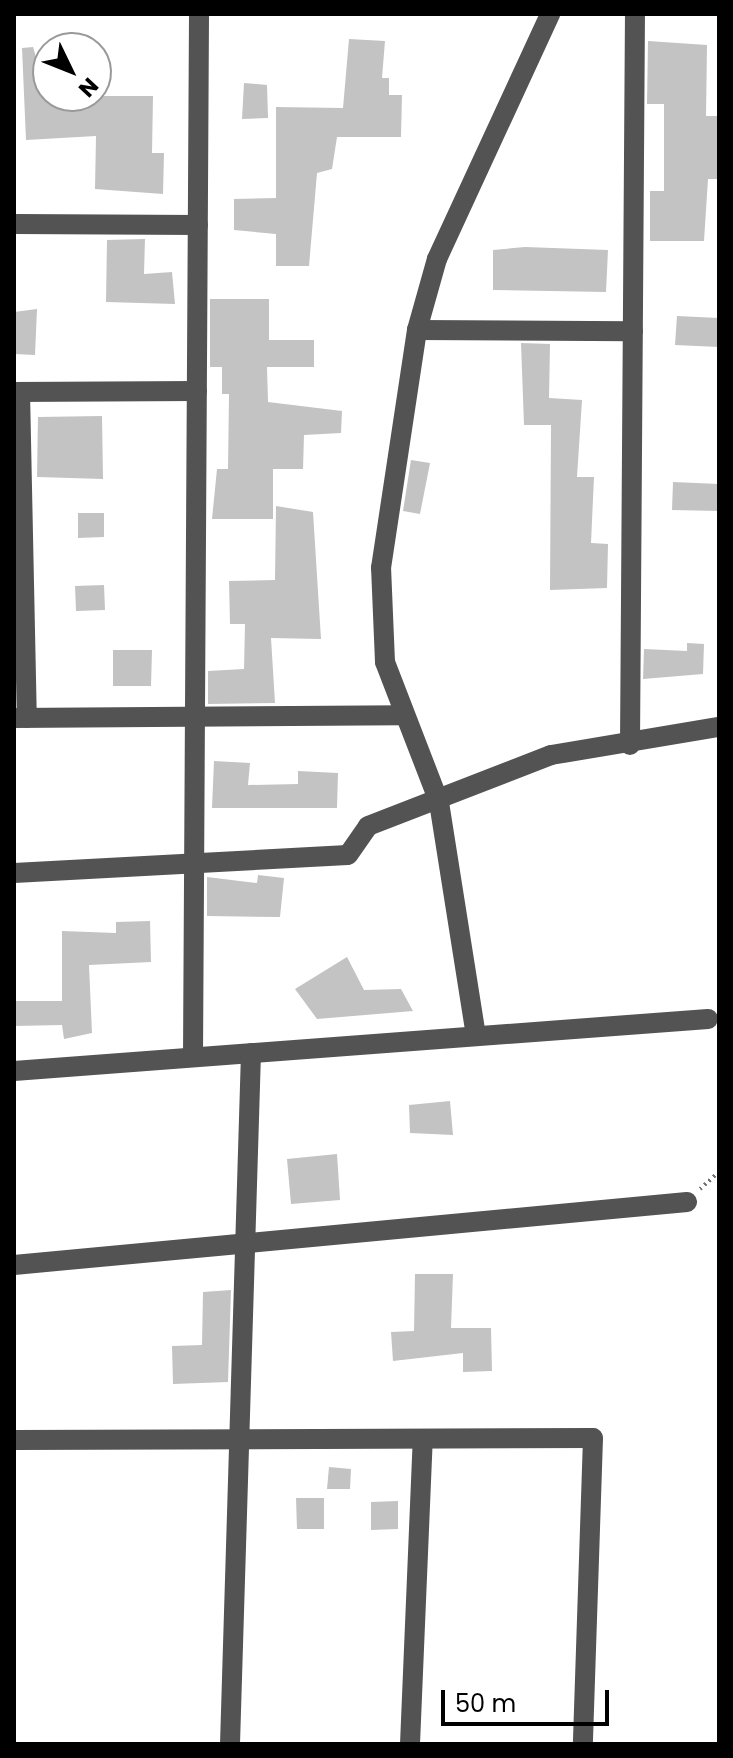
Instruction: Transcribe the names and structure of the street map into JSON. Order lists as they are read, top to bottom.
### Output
{
  "scale_bar": "50 m",
  "north": "bottom right"
}
